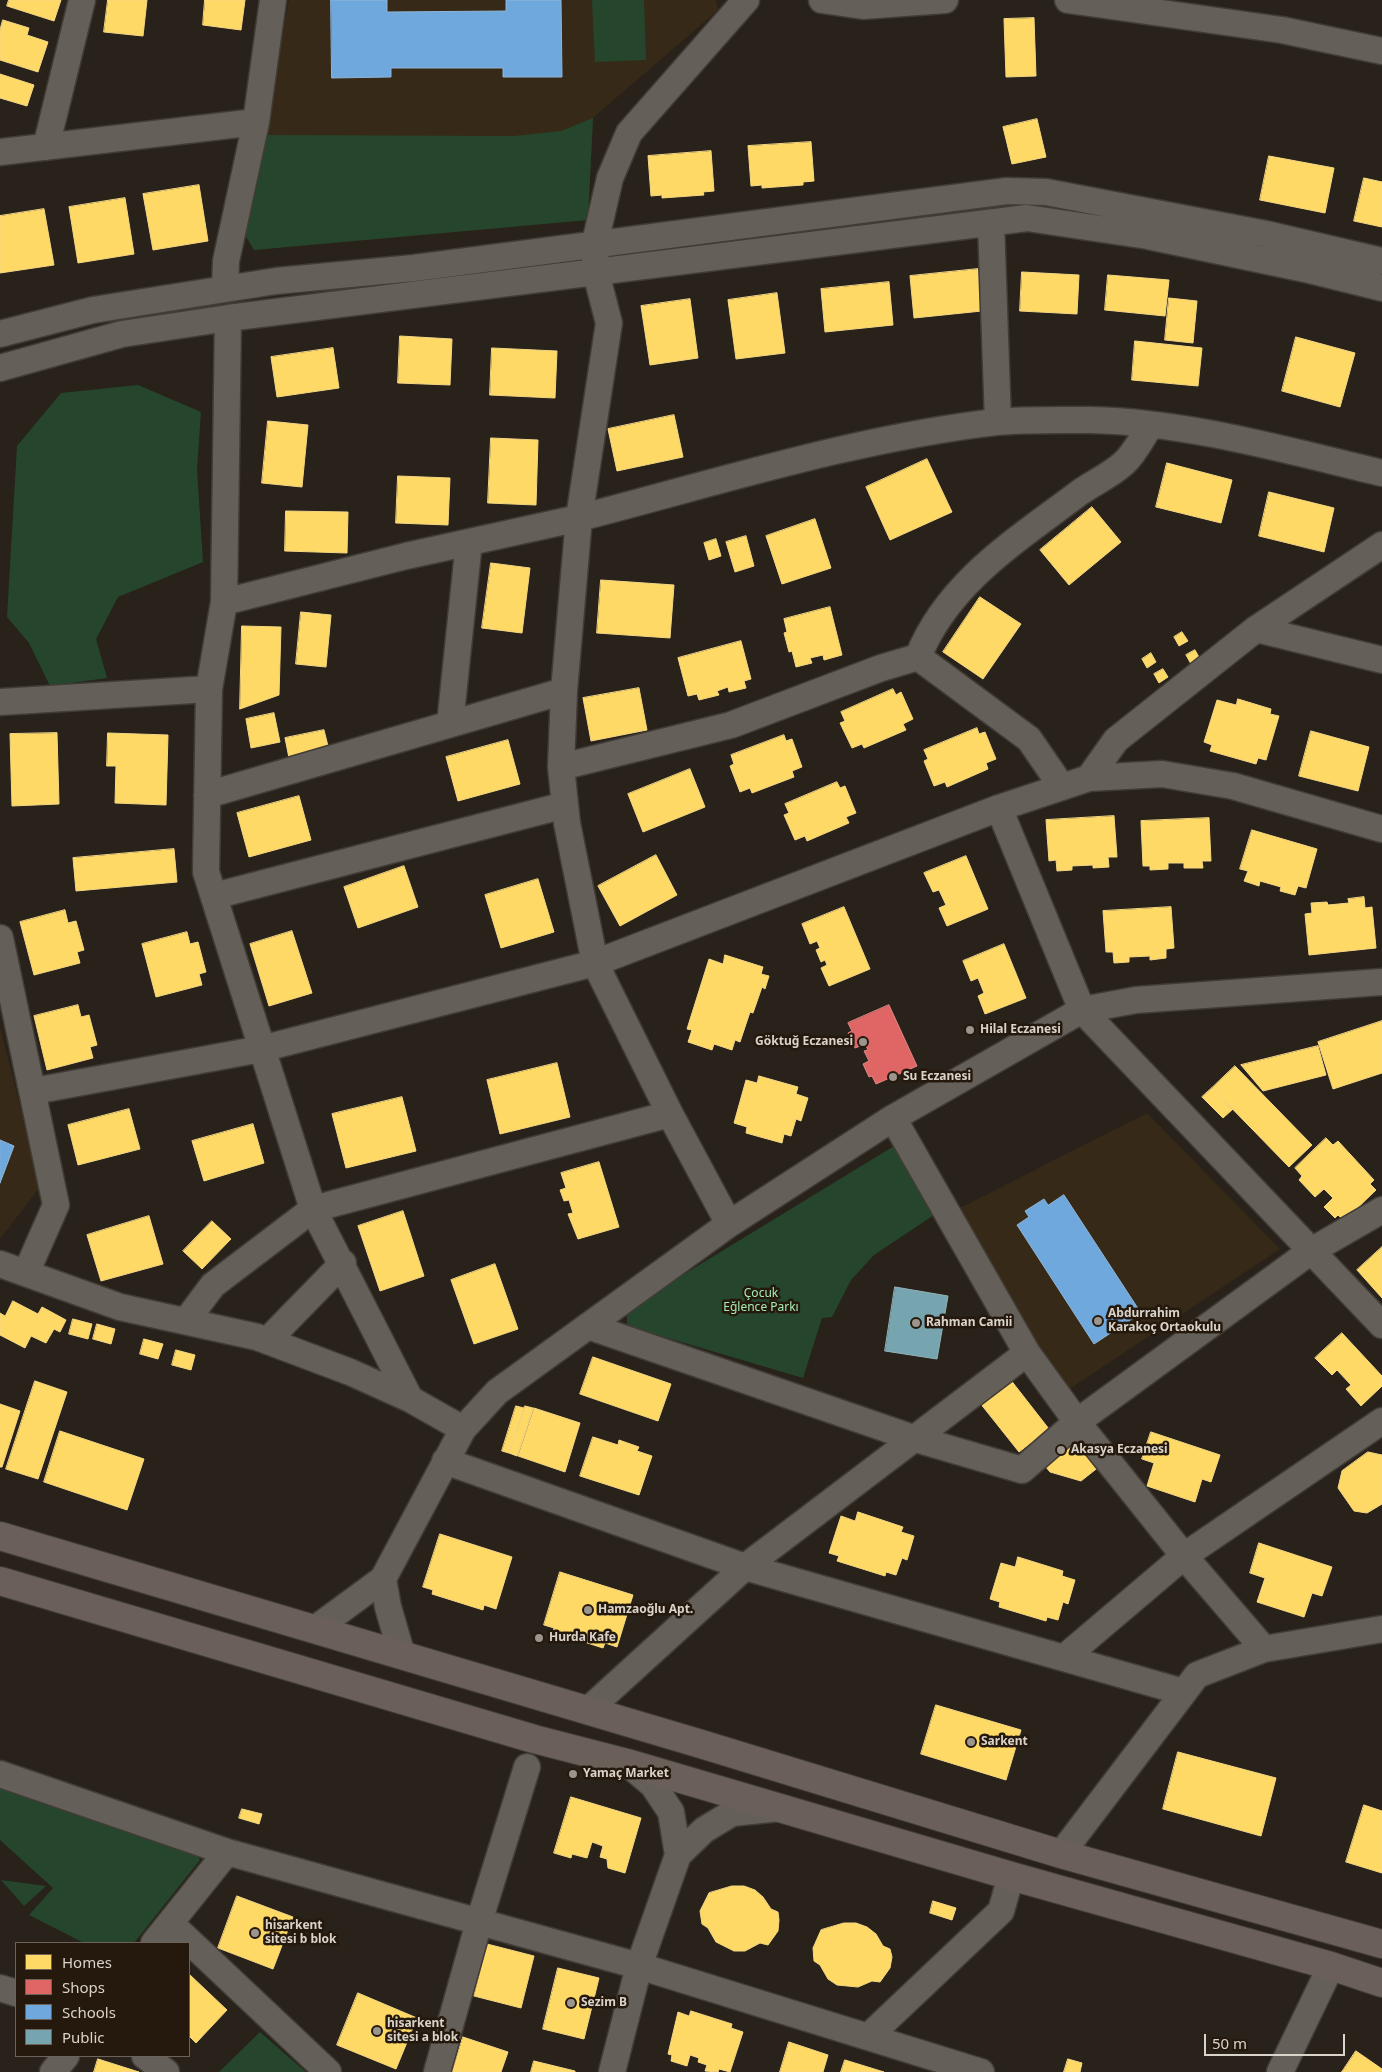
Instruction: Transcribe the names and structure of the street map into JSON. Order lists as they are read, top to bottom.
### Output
{
  "parks": ["Çocuk Eğlence Parkı"],
  "places": [
    "Hilal Eczanesi",
    "Göktuğ Eczanesi",
    "Su Eczanesi",
    "Abdurrahim Karakoç Ortaokulu",
    "Rahman Camii",
    "Akasya Eczanesi",
    "Hamzaoğlu Apt.",
    "Hurda Kafe",
    "Sarkent",
    "Yamaç Market",
    "hisarkent sitesi b blok",
    "Sezim B",
    "hisarkent sitesi a blok"
  ],
  "legend": [
    "Homes",
    "Shops",
    "Schools",
    "Public"
  ],
  "scale_bar": "50 m"
}
